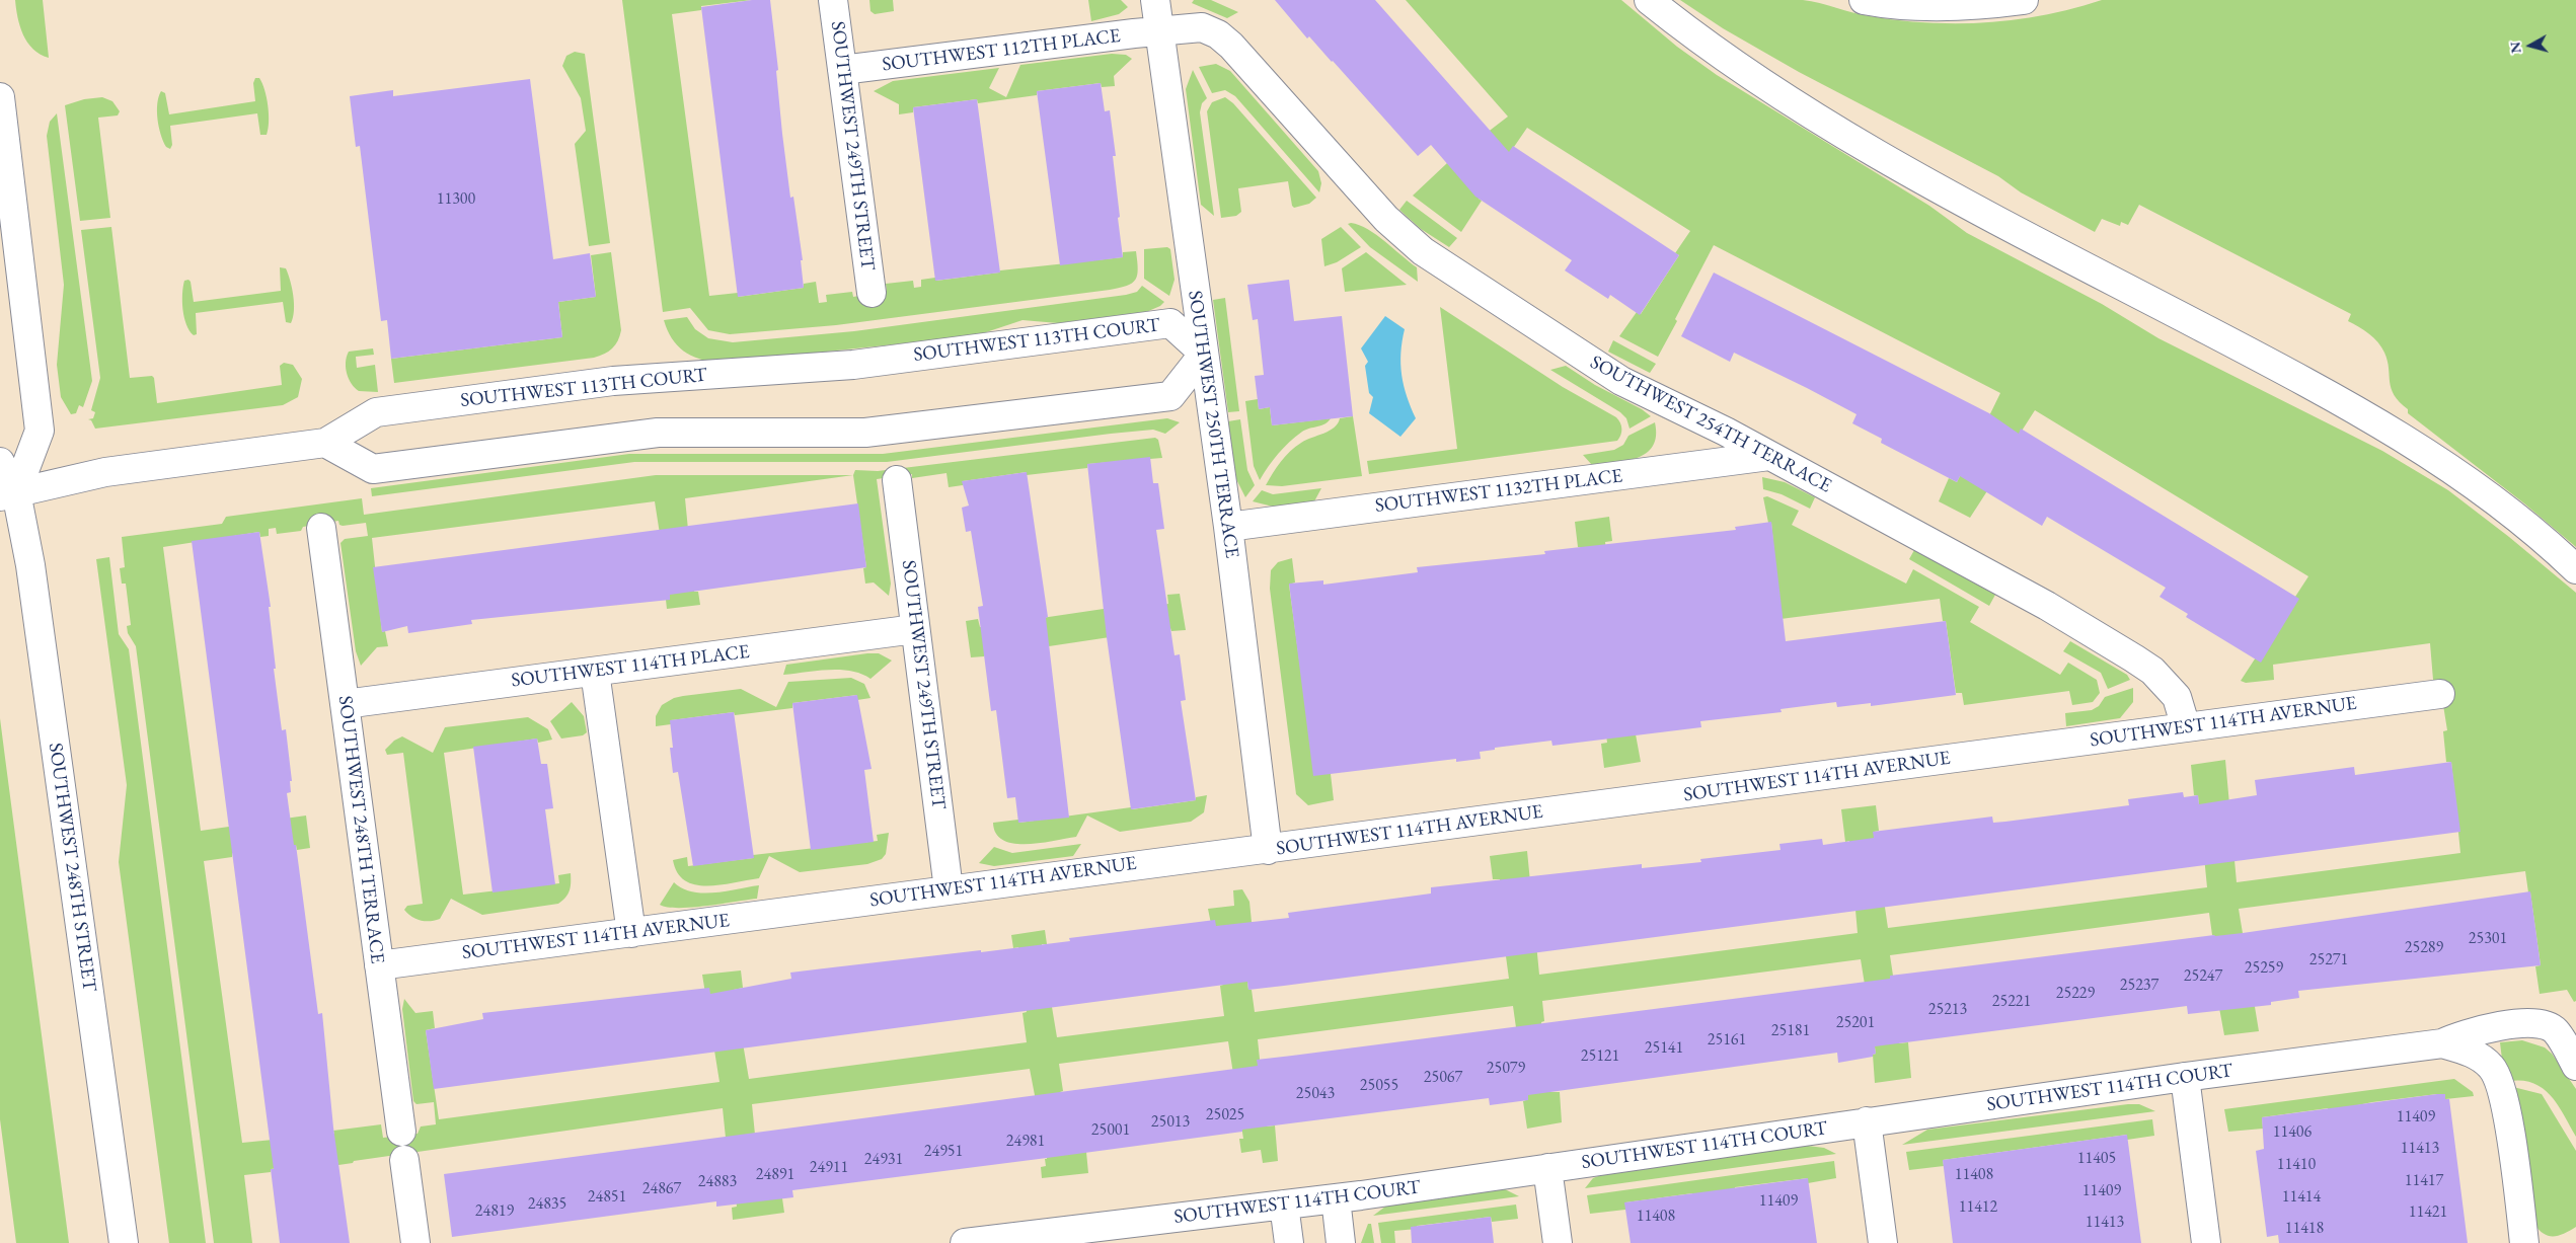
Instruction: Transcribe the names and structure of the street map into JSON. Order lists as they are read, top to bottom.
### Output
{
  "streets": {
    "main road": [
      "SOUTHWEST 112TH PLACE",
      "SOUTHWEST 249TH STREET",
      "SOUTHWEST 113TH COURT",
      "SOUTHWEST 250TH TERRACE",
      "SOUTHWEST 254TH TERRACE",
      "SOUTHWEST 1132TH PLACE",
      "SOUTHWEST 114TH PLACE",
      "SOUTHWEST 114TH AVERNUE",
      "SOUTHWEST 248TH TERRACE",
      "SOUTHWEST 248TH STREET",
      "SOUTHWEST 114TH COURT"
    ]
  },
  "crossings": [
    ["SOUTHWEST 112TH PLACE", "SOUTHWEST 249TH STREET"],
    ["SOUTHWEST 112TH PLACE", "SOUTHWEST 250TH TERRACE"],
    ["SOUTHWEST 112TH PLACE", "SOUTHWEST 254TH TERRACE"],
    ["SOUTHWEST 249TH STREET", "SOUTHWEST 114TH PLACE"],
    ["SOUTHWEST 249TH STREET", "SOUTHWEST 114TH AVERNUE"],
    ["SOUTHWEST 113TH COURT", "SOUTHWEST 250TH TERRACE"],
    ["SOUTHWEST 113TH COURT", "SOUTHWEST 248TH STREET"],
    ["SOUTHWEST 250TH TERRACE", "SOUTHWEST 254TH TERRACE"],
    ["SOUTHWEST 250TH TERRACE", "SOUTHWEST 1132TH PLACE"],
    ["SOUTHWEST 250TH TERRACE", "SOUTHWEST 114TH AVERNUE"],
    ["SOUTHWEST 254TH TERRACE", "SOUTHWEST 1132TH PLACE"],
    ["SOUTHWEST 254TH TERRACE", "SOUTHWEST 114TH AVERNUE"],
    ["SOUTHWEST 114TH PLACE", "SOUTHWEST 248TH TERRACE"],
    ["SOUTHWEST 114TH AVERNUE", "SOUTHWEST 248TH TERRACE"]
  ],
  "house_numbers": [
    "11300",
    "25301",
    "25289",
    "25271",
    "25259",
    "25247",
    "25237",
    "25229",
    "25221",
    "25213",
    "25201",
    "25181",
    "25161",
    "25141",
    "25121",
    "25079",
    "25067",
    "25055",
    "25043",
    "25025",
    "11409",
    "25013",
    "25001",
    "11406",
    "24981",
    "11413",
    "24951",
    "11405",
    "24931",
    "11410",
    "24911",
    "24891",
    "11408",
    "11417",
    "24883",
    "24867",
    "11409",
    "24851",
    "11414",
    "11409",
    "24835",
    "11412",
    "24819",
    "11421",
    "11408",
    "11413",
    "11418"
  ],
  "north": "left"
}
